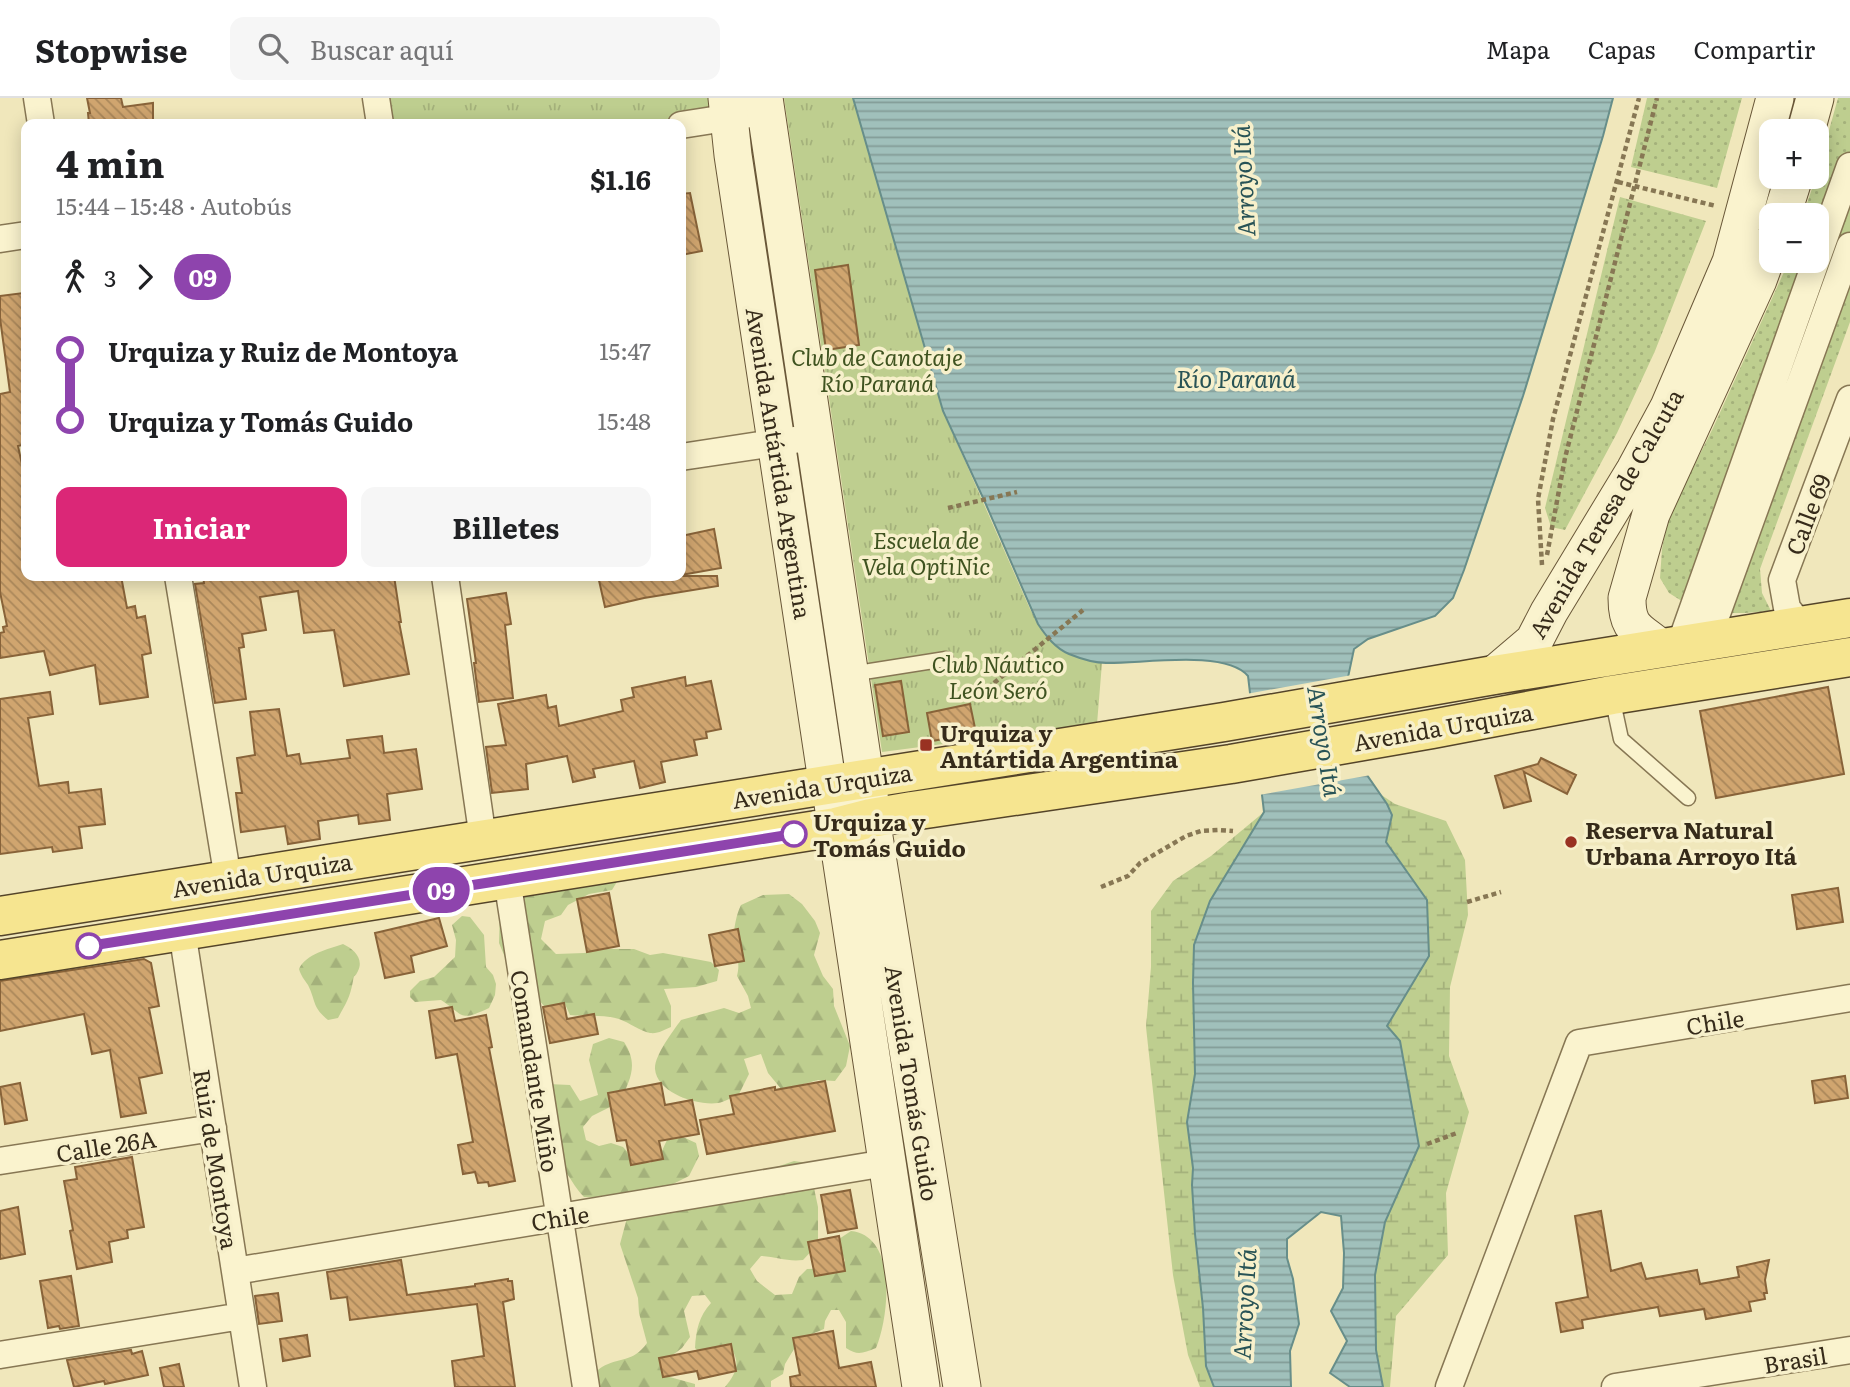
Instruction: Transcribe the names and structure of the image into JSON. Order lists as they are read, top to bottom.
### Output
{
  "streets": {
    "main road": [
      "Avenida Antártida Argentina",
      "Avenida Teresa de Calcuta",
      "Avenida Urquiza",
      "Avenida Tomás Guido"
    ],
    "street": [
      "Calle 69",
      "Chile",
      "Comandante Miño",
      "Calle 26A",
      "Ruiz de Montoya",
      "Brasil"
    ]
  },
  "crossings": [
    ["Avenida Antártida Argentina", "Avenida Urquiza"],
    ["Avenida Antártida Argentina", "Avenida Tomás Guido"],
    ["Avenida Teresa de Calcuta", "Avenida Urquiza"],
    ["Calle 69", "Avenida Urquiza"],
    ["Avenida Urquiza", "Comandante Miño"],
    ["Avenida Urquiza", "Avenida Tomás Guido"],
    ["Avenida Urquiza", "Ruiz de Montoya"],
    ["Chile", "Comandante Miño"],
    ["Chile", "Avenida Tomás Guido"],
    ["Chile", "Ruiz de Montoya"],
    ["Calle 26A", "Ruiz de Montoya"]
  ],
  "water": ["Arroyo Itá", "Río Paraná"],
  "parks": ["Club de Canotaje Río Paraná", "Escuela de Vela OptiNic", "Club Náutico León Seró"],
  "places": {
    "transit": ["Urquiza y Antártida Argentina"],
    "other": ["Urquiza y Tomás Guido", "Reserva Natural Urbana Arroyo Itá"]
  },
  "lines": ["bus line 09"],
  "page": {
    "header": "Stopwise",
    "search": "Buscar aquí",
    "nav": ["Mapa", "Capas", "Compartir"],
    "on_map": "09",
    "map_buttons": ["+", "−"],
    "heading": ["4 min", "15:44 – 15:48 · Autobús", "$1.16"],
    "legs": ["3", "09"],
    "list": [
      {
        "name": "Urquiza y Ruiz de Montoya",
        "value": "15:47"
      },
      {
        "name": "Urquiza y Tomás Guido",
        "value": "15:48"
      }
    ],
    "buttons": ["Iniciar", "Billetes"]
  }
}
